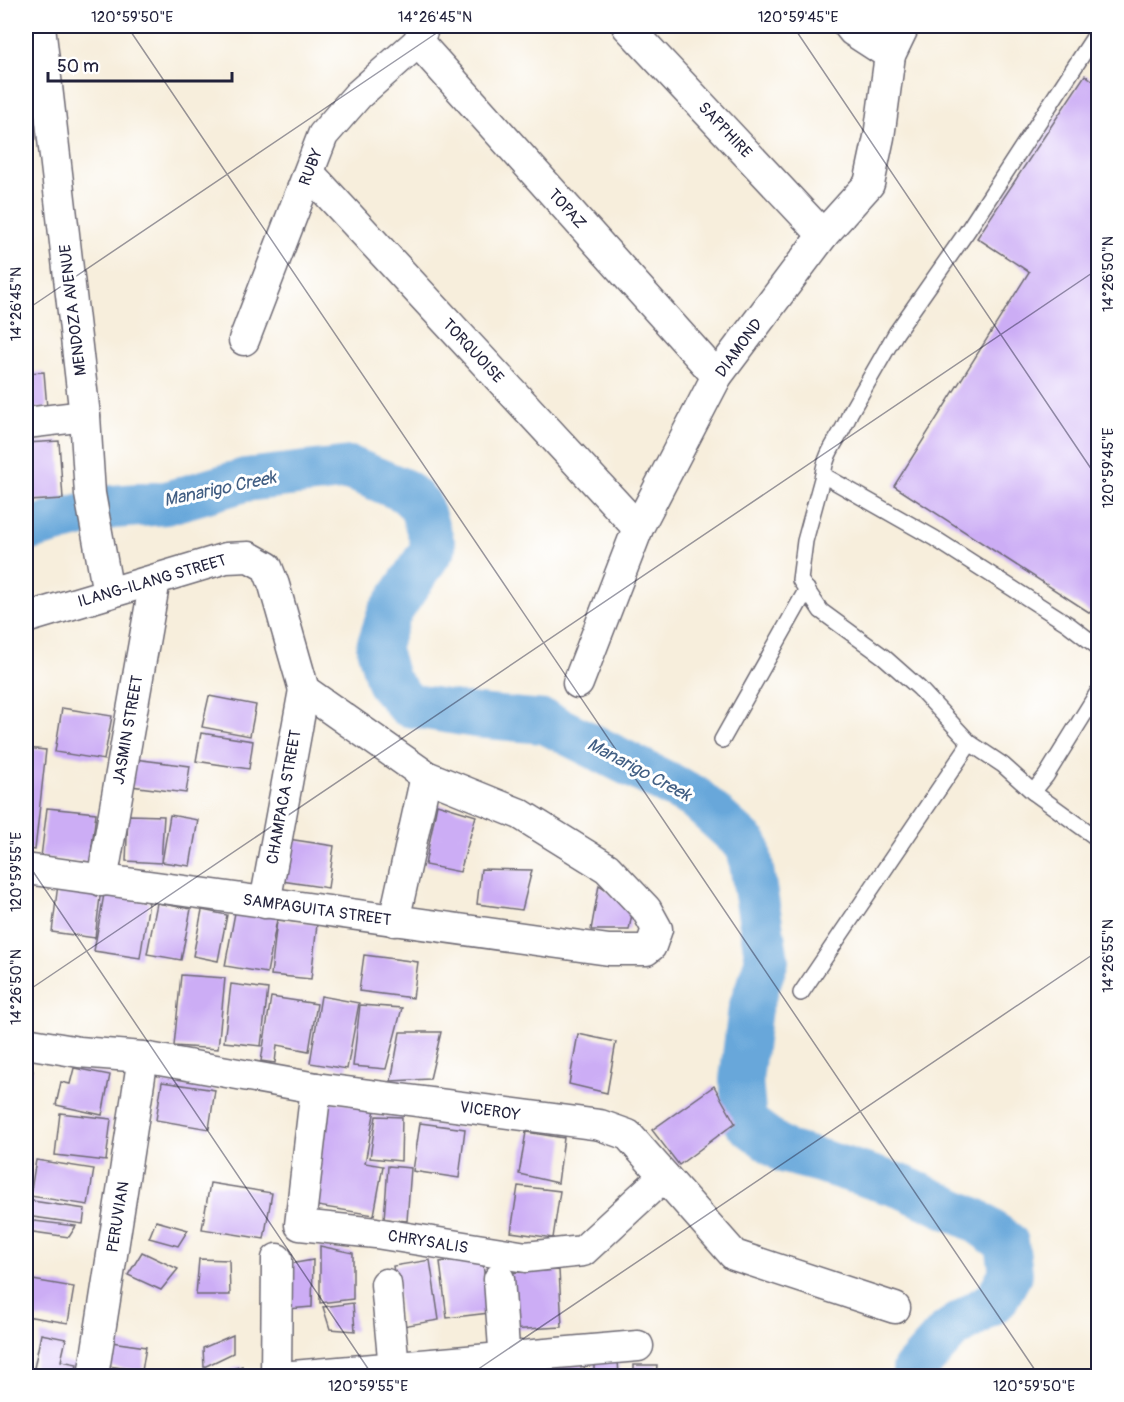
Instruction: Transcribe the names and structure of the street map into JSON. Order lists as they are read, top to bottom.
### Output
{
  "streets": {
    "street": [
      "SAPPHIRE",
      "RUBY",
      "TOPAZ",
      "MENDOZA AVENUE",
      "DIAMOND",
      "TORQUOISE",
      "ILANG-ILANG STREET",
      "JASMIN STREET",
      "CHAMPACA STREET",
      "SAMPAGUITA STREET",
      "VICEROY",
      "PERUVIAN",
      "CHRYSALIS"
    ]
  },
  "crossings": [
    ["SAPPHIRE", "DIAMOND"],
    ["RUBY", "TOPAZ"],
    ["RUBY", "TORQUOISE"],
    ["TOPAZ", "DIAMOND"],
    ["MENDOZA AVENUE", "ILANG-ILANG STREET"],
    ["DIAMOND", "TORQUOISE"],
    ["ILANG-ILANG STREET", "JASMIN STREET"],
    ["ILANG-ILANG STREET", "CHAMPACA STREET"],
    ["JASMIN STREET", "SAMPAGUITA STREET"],
    ["CHAMPACA STREET", "SAMPAGUITA STREET"],
    ["VICEROY", "PERUVIAN"],
    ["VICEROY", "CHRYSALIS"]
  ],
  "water": ["Manarigo Creek"],
  "scale_bar": "50 m",
  "coordinates": [
    "120°59'50\"E",
    "14°26'45\"N",
    "120°59'45\"E",
    "14°26'50\"N",
    "120°59'55\"E",
    "14°26'55\"N"
  ]
}
